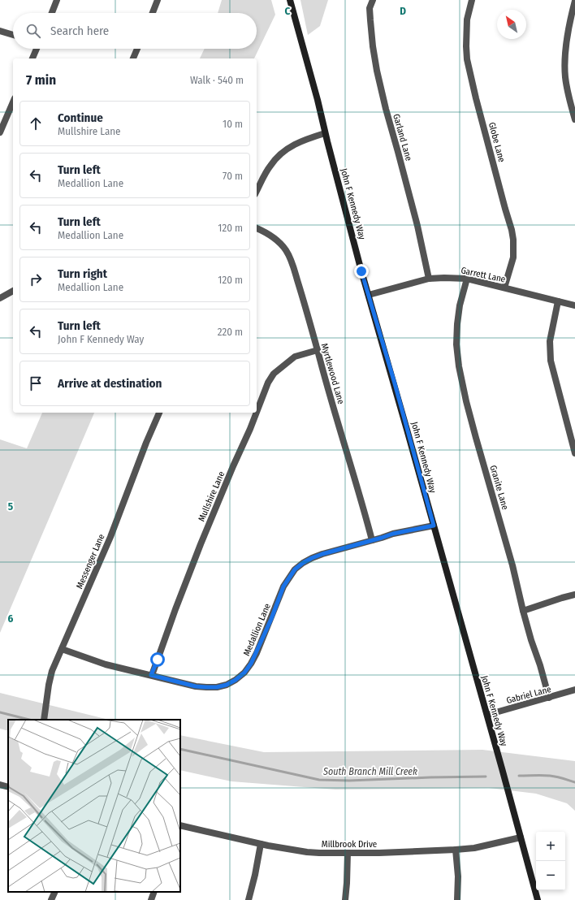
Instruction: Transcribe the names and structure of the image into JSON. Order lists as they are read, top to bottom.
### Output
{
  "streets": {
    "street": [
      "Garland Lane",
      "Globe Lane",
      "John F Kennedy Way",
      "Garrett Lane",
      "Myrtlewood Lane",
      "Granite Lane",
      "Mullshire Lane",
      "Messenger Lane",
      "Medallion Lane",
      "Gabriel Lane",
      "Millbrook Drive"
    ]
  },
  "crossings": [
    ["Garland Lane", "Garrett Lane"],
    ["Globe Lane", "Garrett Lane"],
    ["John F Kennedy Way", "Garrett Lane"],
    ["John F Kennedy Way", "Medallion Lane"],
    ["John F Kennedy Way", "Gabriel Lane"],
    ["John F Kennedy Way", "Millbrook Drive"],
    ["Garrett Lane", "Granite Lane"],
    ["Myrtlewood Lane", "Mullshire Lane"],
    ["Myrtlewood Lane", "Medallion Lane"],
    ["Granite Lane", "Gabriel Lane"],
    ["Mullshire Lane", "Medallion Lane"],
    ["Messenger Lane", "Medallion Lane"]
  ],
  "water": ["South Branch Mill Creek"],
  "north": "top left",
  "page": {
    "search": "Search here",
    "heading": ["7 min", "Walk · 540 m"],
    "list": [
      ["Continue", "Mullshire Lane", "10 m"],
      ["Turn left", "Medallion Lane", "70 m"],
      ["Turn left", "Medallion Lane", "120 m"],
      ["Turn right", "Medallion Lane", "120 m"],
      ["Turn left", "John F Kennedy Way", "220 m"],
      "Arrive at destination"
    ],
    "map_buttons": ["+", "−"]
  },
  "grid": {
    "columns": ["C", "D"],
    "rows": ["5", "6"]
  }
}
